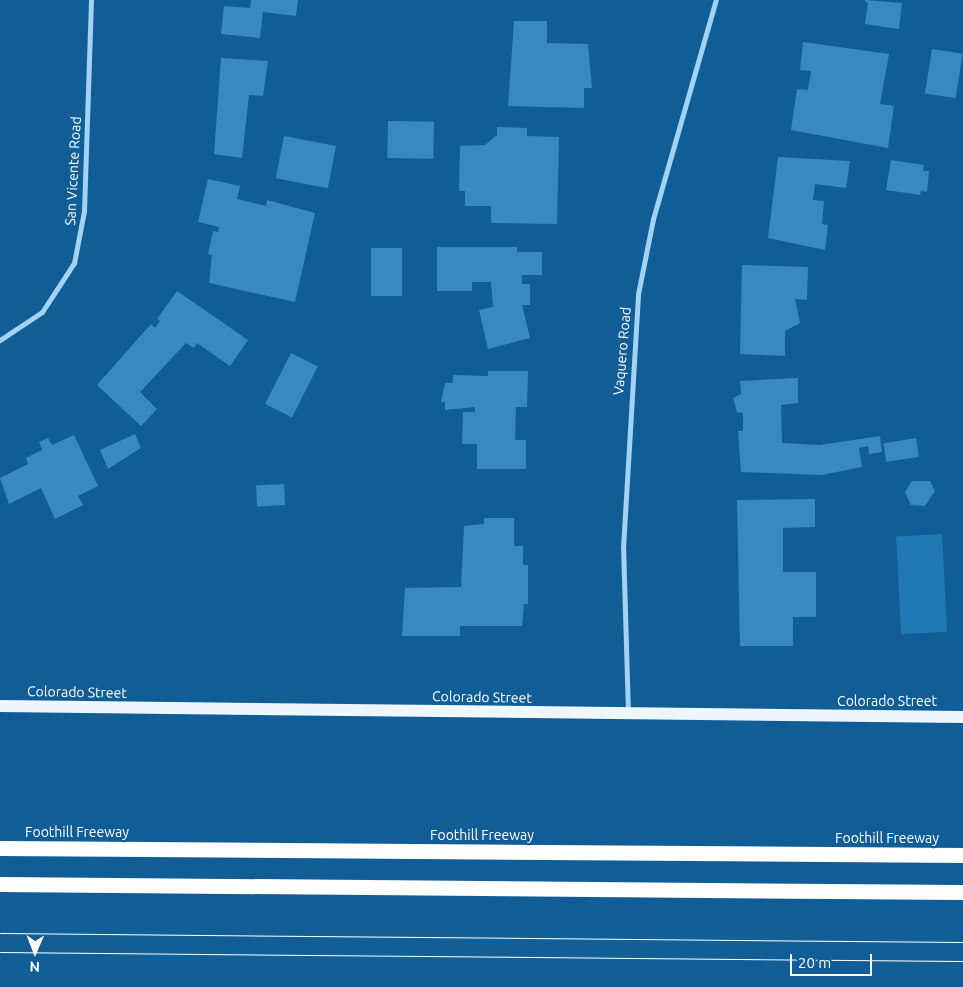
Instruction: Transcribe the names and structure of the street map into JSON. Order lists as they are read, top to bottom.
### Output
{
  "streets": {
    "highway": ["Foothill Freeway"],
    "main road": ["Colorado Street"],
    "street": ["San Vicente Road", "Vaquero Road"]
  },
  "crossings": [
    ["Vaquero Road", "Colorado Street"]
  ],
  "scale_bar": "20 m",
  "north": "bottom"
}
